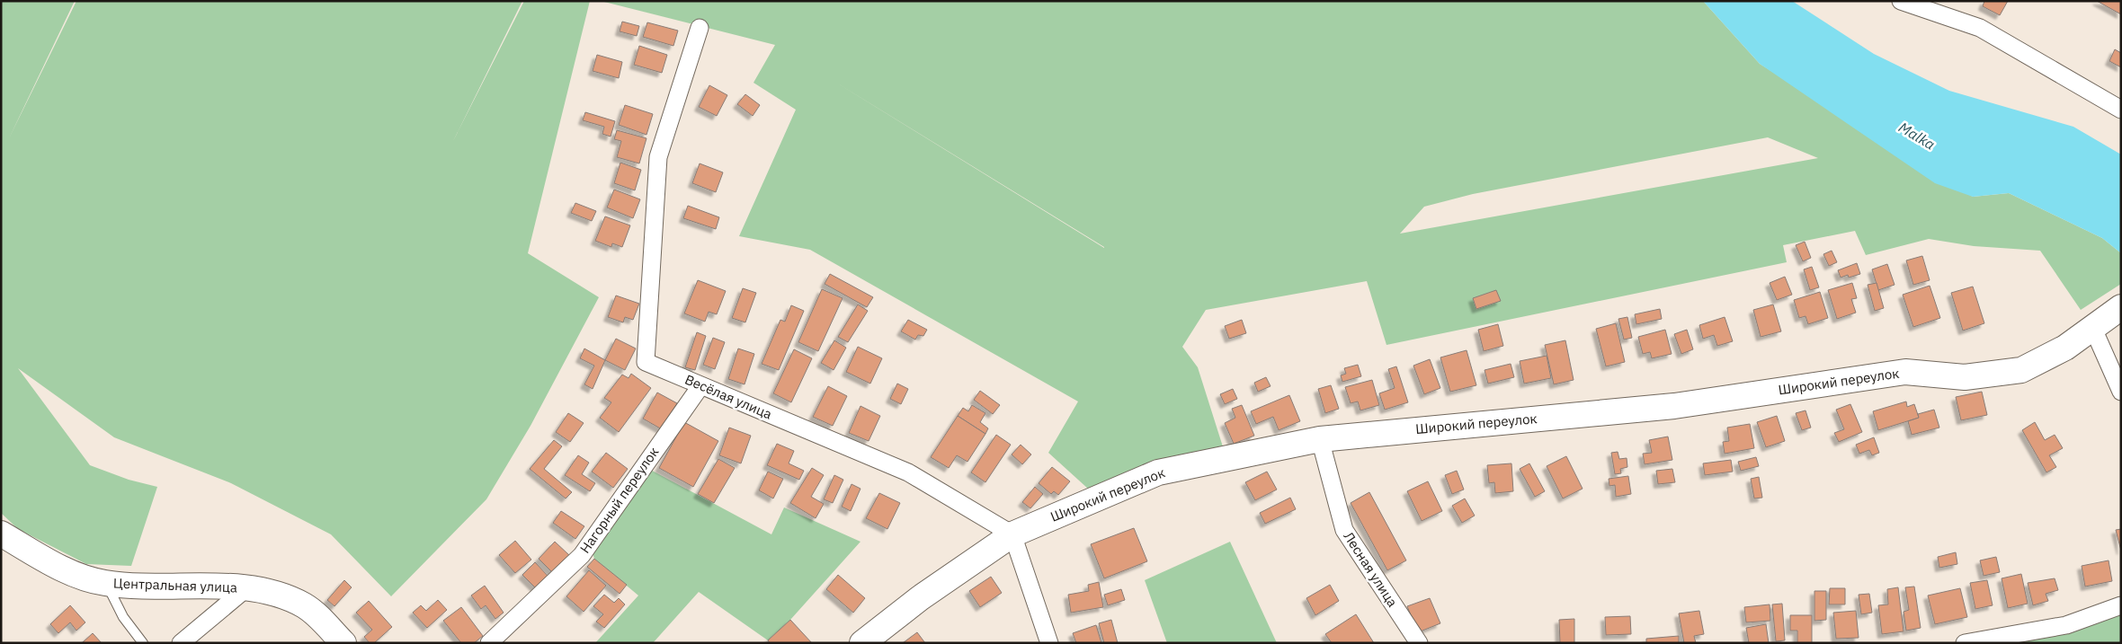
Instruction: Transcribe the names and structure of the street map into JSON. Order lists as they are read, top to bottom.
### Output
{
  "streets": {
    "street": [
      "Широкий переулок",
      "Весёлая улица",
      "Нагорный переулок",
      "Лесная улица",
      "Центральная улица"
    ]
  },
  "crossings": [
    ["Широкий переулок", "Весёлая улица"],
    ["Широкий переулок", "Лесная улица"],
    ["Весёлая улица", "Нагорный переулок"]
  ],
  "water": ["Malka"]
}
